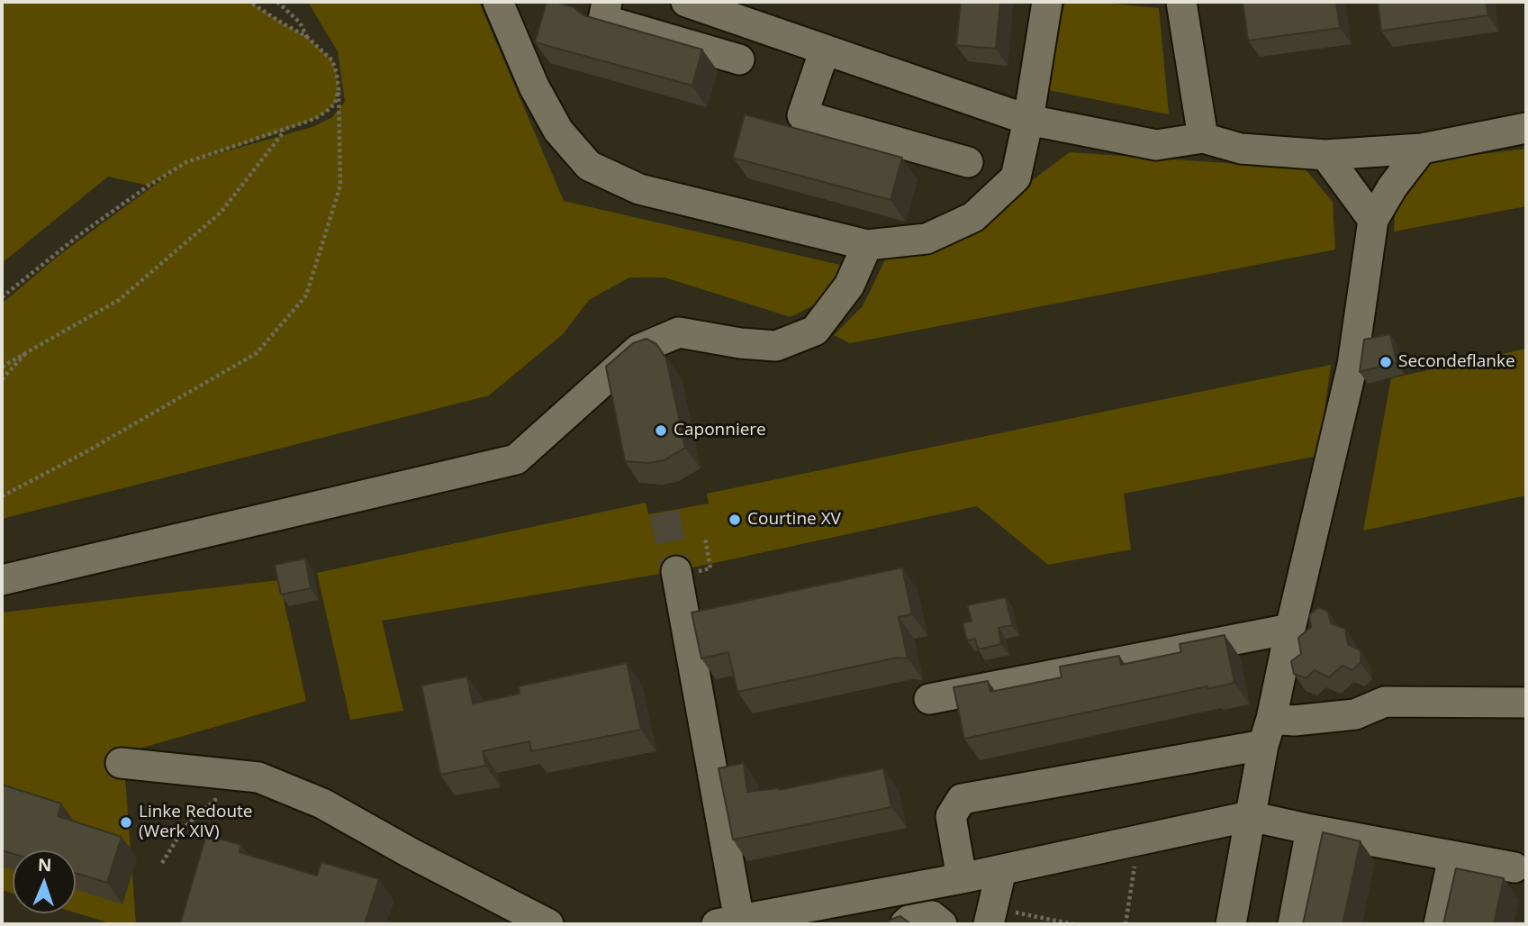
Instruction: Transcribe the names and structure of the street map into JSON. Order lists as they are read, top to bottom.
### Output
{
  "places": [
    "Secondeflanke",
    "Caponniere",
    "Courtine XV",
    "Linke Redoute (Werk XIV)"
  ],
  "north": "top"
}
